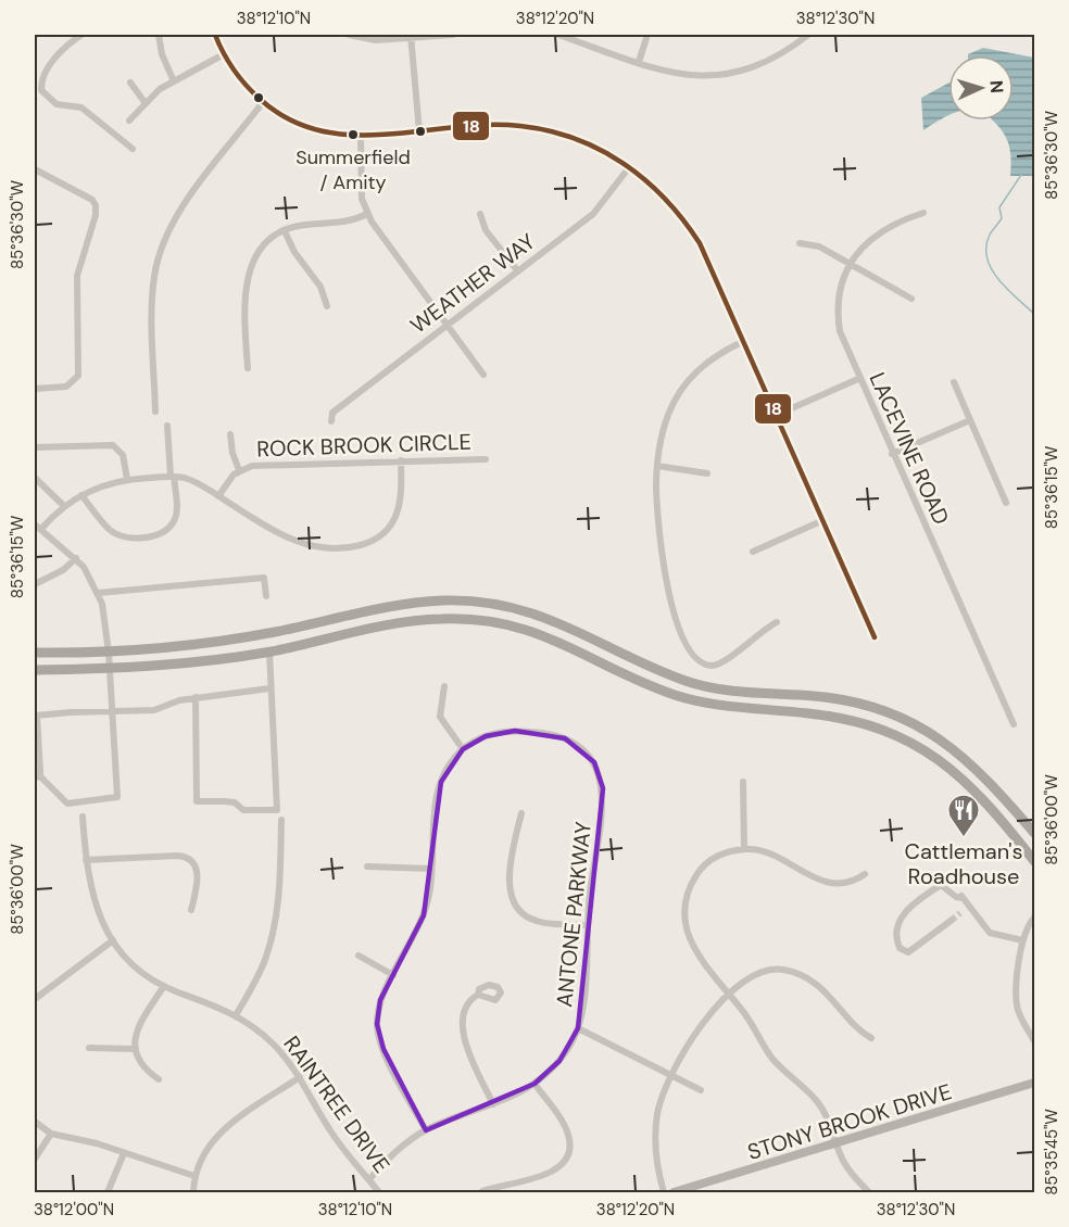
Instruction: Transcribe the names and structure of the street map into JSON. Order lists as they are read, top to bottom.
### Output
{
  "streets": {
    "street": [
      "WEATHER WAY",
      "ROCK BROOK CIRCLE",
      "LACEVINE ROAD",
      "ANTONE PARKWAY",
      "RAINTREE DRIVE",
      "STONY BROOK DRIVE"
    ]
  },
  "crossings": [
    ["ANTONE PARKWAY", "RAINTREE DRIVE"]
  ],
  "places": {
    "other": ["Summerfield / Amity"],
    "restaurant": ["Cattleman's Roadhouse"]
  },
  "lines": ["transit line 18"],
  "north": "right",
  "coordinates": [
    "38°12'10\"N",
    "38°12'20\"N",
    "38°12'30\"N",
    "85°36'30\"W",
    "85°36'15\"W",
    "85°36'00\"W",
    "85°35'45\"W",
    "38°12'00\"N"
  ]
}
